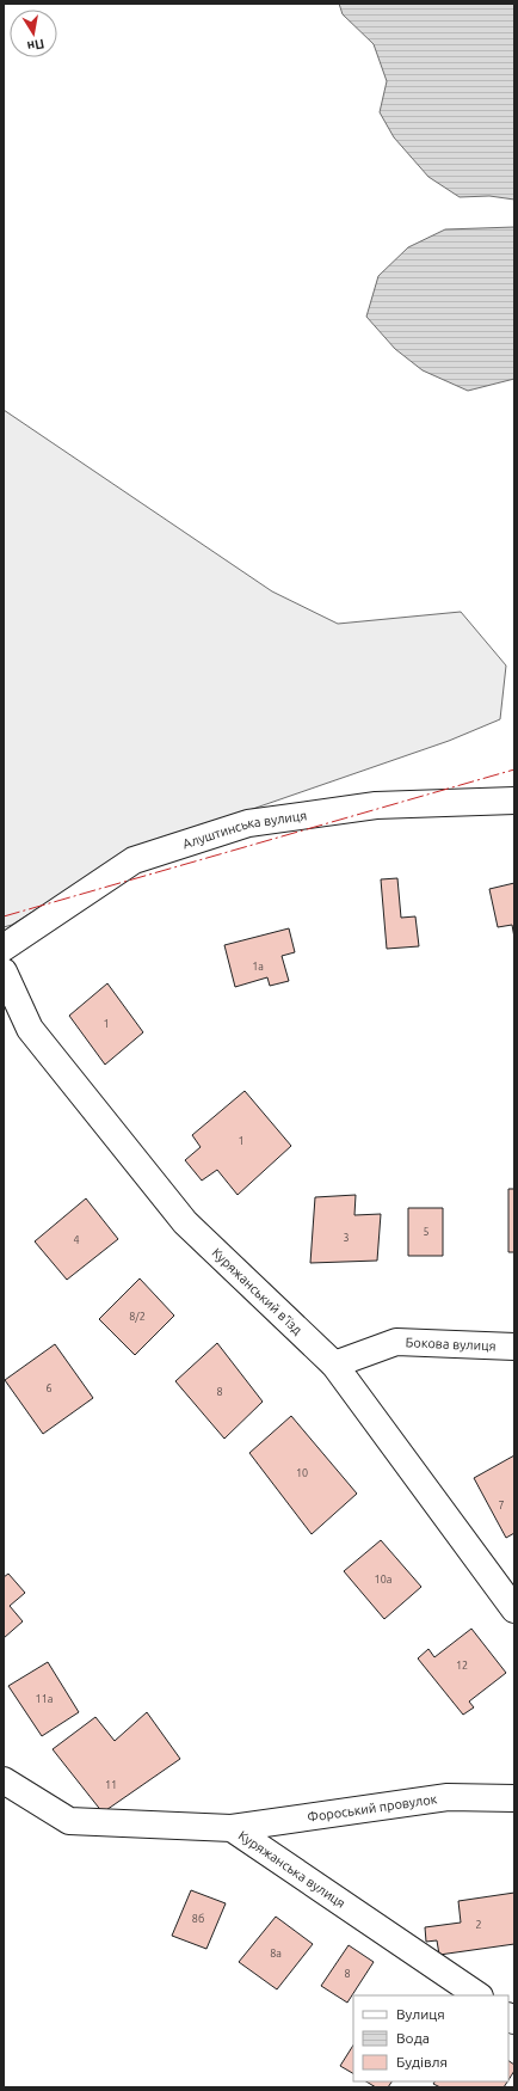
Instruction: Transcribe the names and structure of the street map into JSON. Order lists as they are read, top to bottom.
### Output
{
  "streets": {
    "street": [
      "Алуштинська вулиця",
      "Куряжанський в’їзд",
      "Бокова вулиця",
      "Фороський провулок",
      "Куряжанська вулиця"
    ]
  },
  "crossings": [
    ["Куряжанський в’їзд", "Бокова вулиця"],
    ["Фороський провулок", "Куряжанська вулиця"]
  ],
  "house_numbers": [
    "1а",
    "1",
    "1",
    "5",
    "3",
    "4",
    "8/2",
    "6",
    "8",
    "10",
    "7",
    "10а",
    "12",
    "11а",
    "11",
    "8б",
    "2",
    "8а",
    "8"
  ],
  "legend": ["Вулиця", "Вода", "Будівля"],
  "north": "bottom"
}
